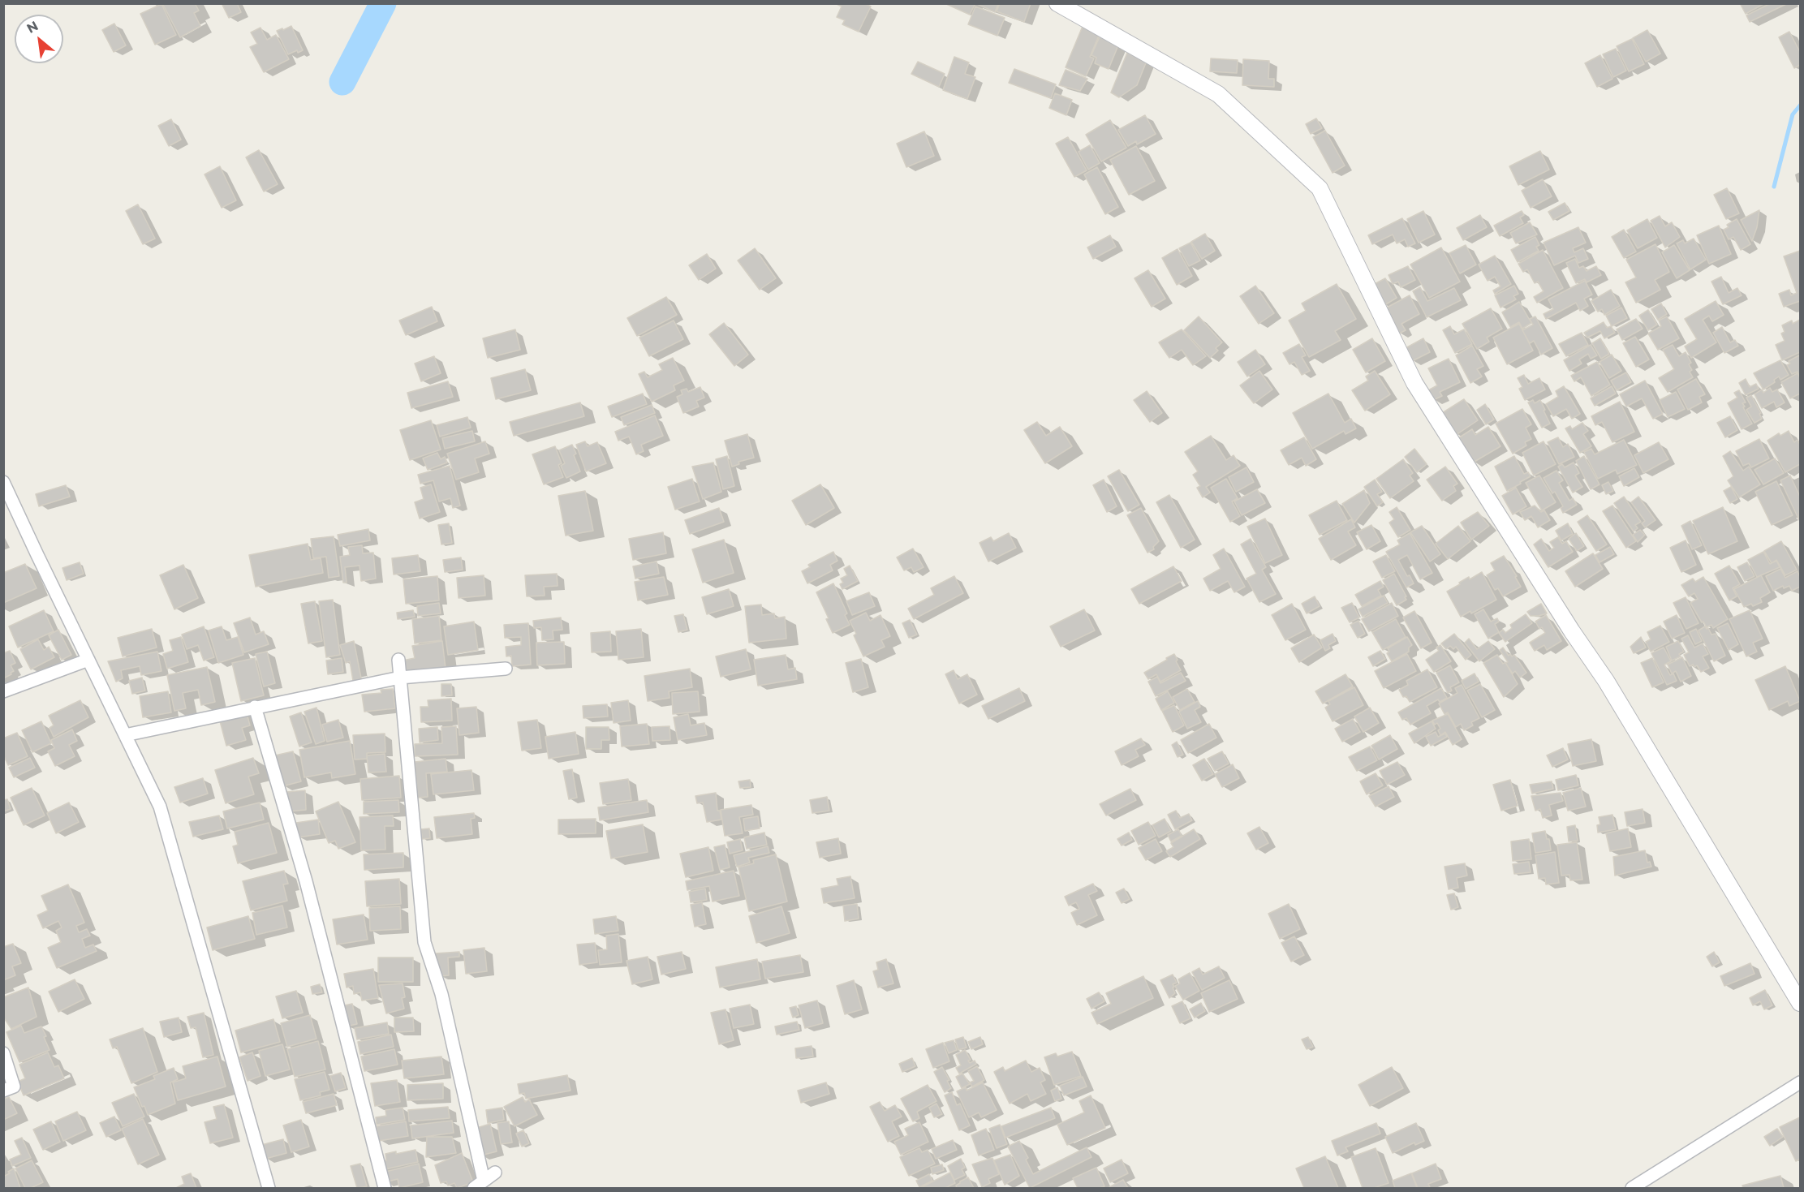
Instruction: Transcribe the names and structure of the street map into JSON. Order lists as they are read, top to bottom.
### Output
{
  "north": "top left"
}
